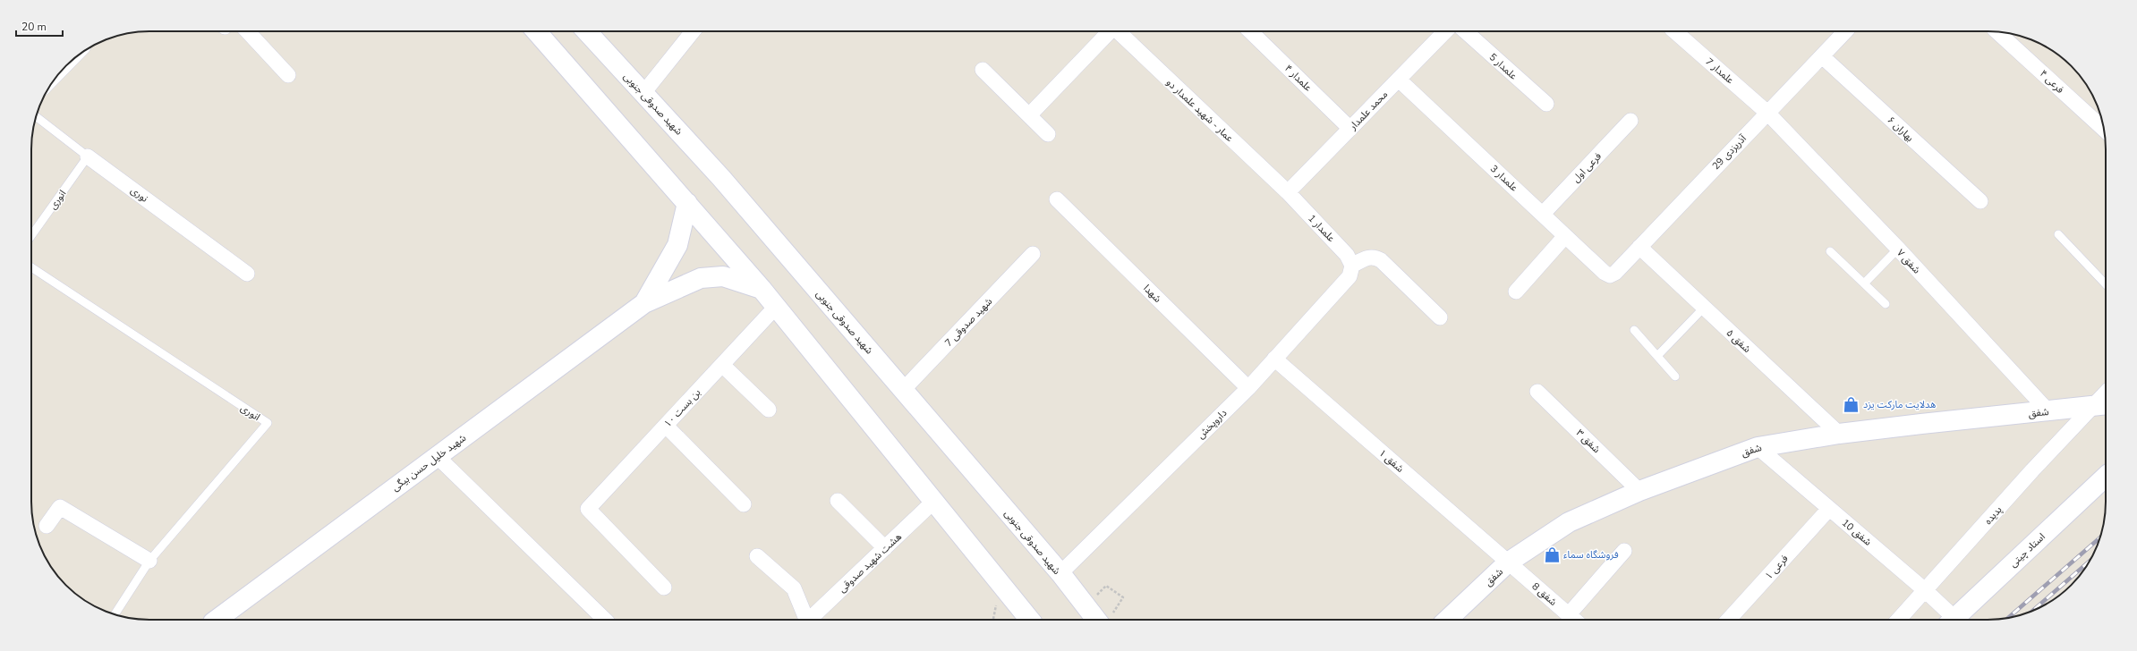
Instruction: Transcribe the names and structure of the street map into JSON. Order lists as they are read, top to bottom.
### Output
{
  "streets": {
    "main road": [
      "شهید صدوقی جنوبی",
      "شفق",
      "شهید خلیل حسن بیگی",
      "استاد چیتی"
    ],
    "street": [
      "علمدار 5",
      "علمدار 7",
      "علمدار ۴",
      "فرعی ۴",
      "عمار - شهید علمدار دو",
      "محمد علمدار",
      "بهاران ۶",
      "آذریزدی 29",
      "فرعی اول",
      "علمدار 3",
      "نوری",
      "علمدار 1",
      "شفق ۷",
      "شهدا",
      "شهید صدوقی 7",
      "شفق ۵",
      "بن بست ۱۰",
      "داروپخش",
      "شفق ۳",
      "شفق ۱",
      "پدیده",
      "شفق 10",
      "هشت شهید صدوقی",
      "فرعی ۱",
      "شفق 8"
    ],
    "lane": ["انوری"]
  },
  "crossings": [
    ["علمدار 7", "آذریزدی 29"],
    ["علمدار 7", "شفق ۷"],
    ["علمدار ۴", "محمد علمدار"],
    ["شهید صدوقی جنوبی", "شهید صدوقی 7"],
    ["شهید صدوقی جنوبی", "داروپخش"],
    ["عمار - شهید علمدار دو", "محمد علمدار"],
    ["عمار - شهید علمدار دو", "علمدار 1"],
    ["محمد علمدار", "علمدار 3"],
    ["محمد علمدار", "علمدار 1"],
    ["بهاران ۶", "آذریزدی 29"],
    ["آذریزدی 29", "علمدار 3"],
    ["آذریزدی 29", "شفق ۷"],
    ["آذریزدی 29", "شفق ۵"],
    ["فرعی اول", "علمدار 3"],
    ["نوری", "انوری"],
    ["علمدار 1", "داروپخش"],
    ["شفق ۷", "شفق"],
    ["شهدا", "داروپخش"],
    ["شفق ۵", "شفق"],
    ["شفق", "شفق ۳"],
    ["شفق", "شفق ۱"],
    ["شفق", "پدیده"],
    ["شفق", "شفق 10"],
    ["شفق", "شفق 8"],
    ["داروپخش", "شفق ۱"],
    ["شفق ۱", "شفق 8"],
    ["پدیده", "شفق 10"],
    ["شفق 10", "فرعی ۱"]
  ],
  "places": {
    "shop": ["هدلایت مارکت یزد", "فروشگاه سماء"]
  },
  "scale_bar": "20 m"
}
